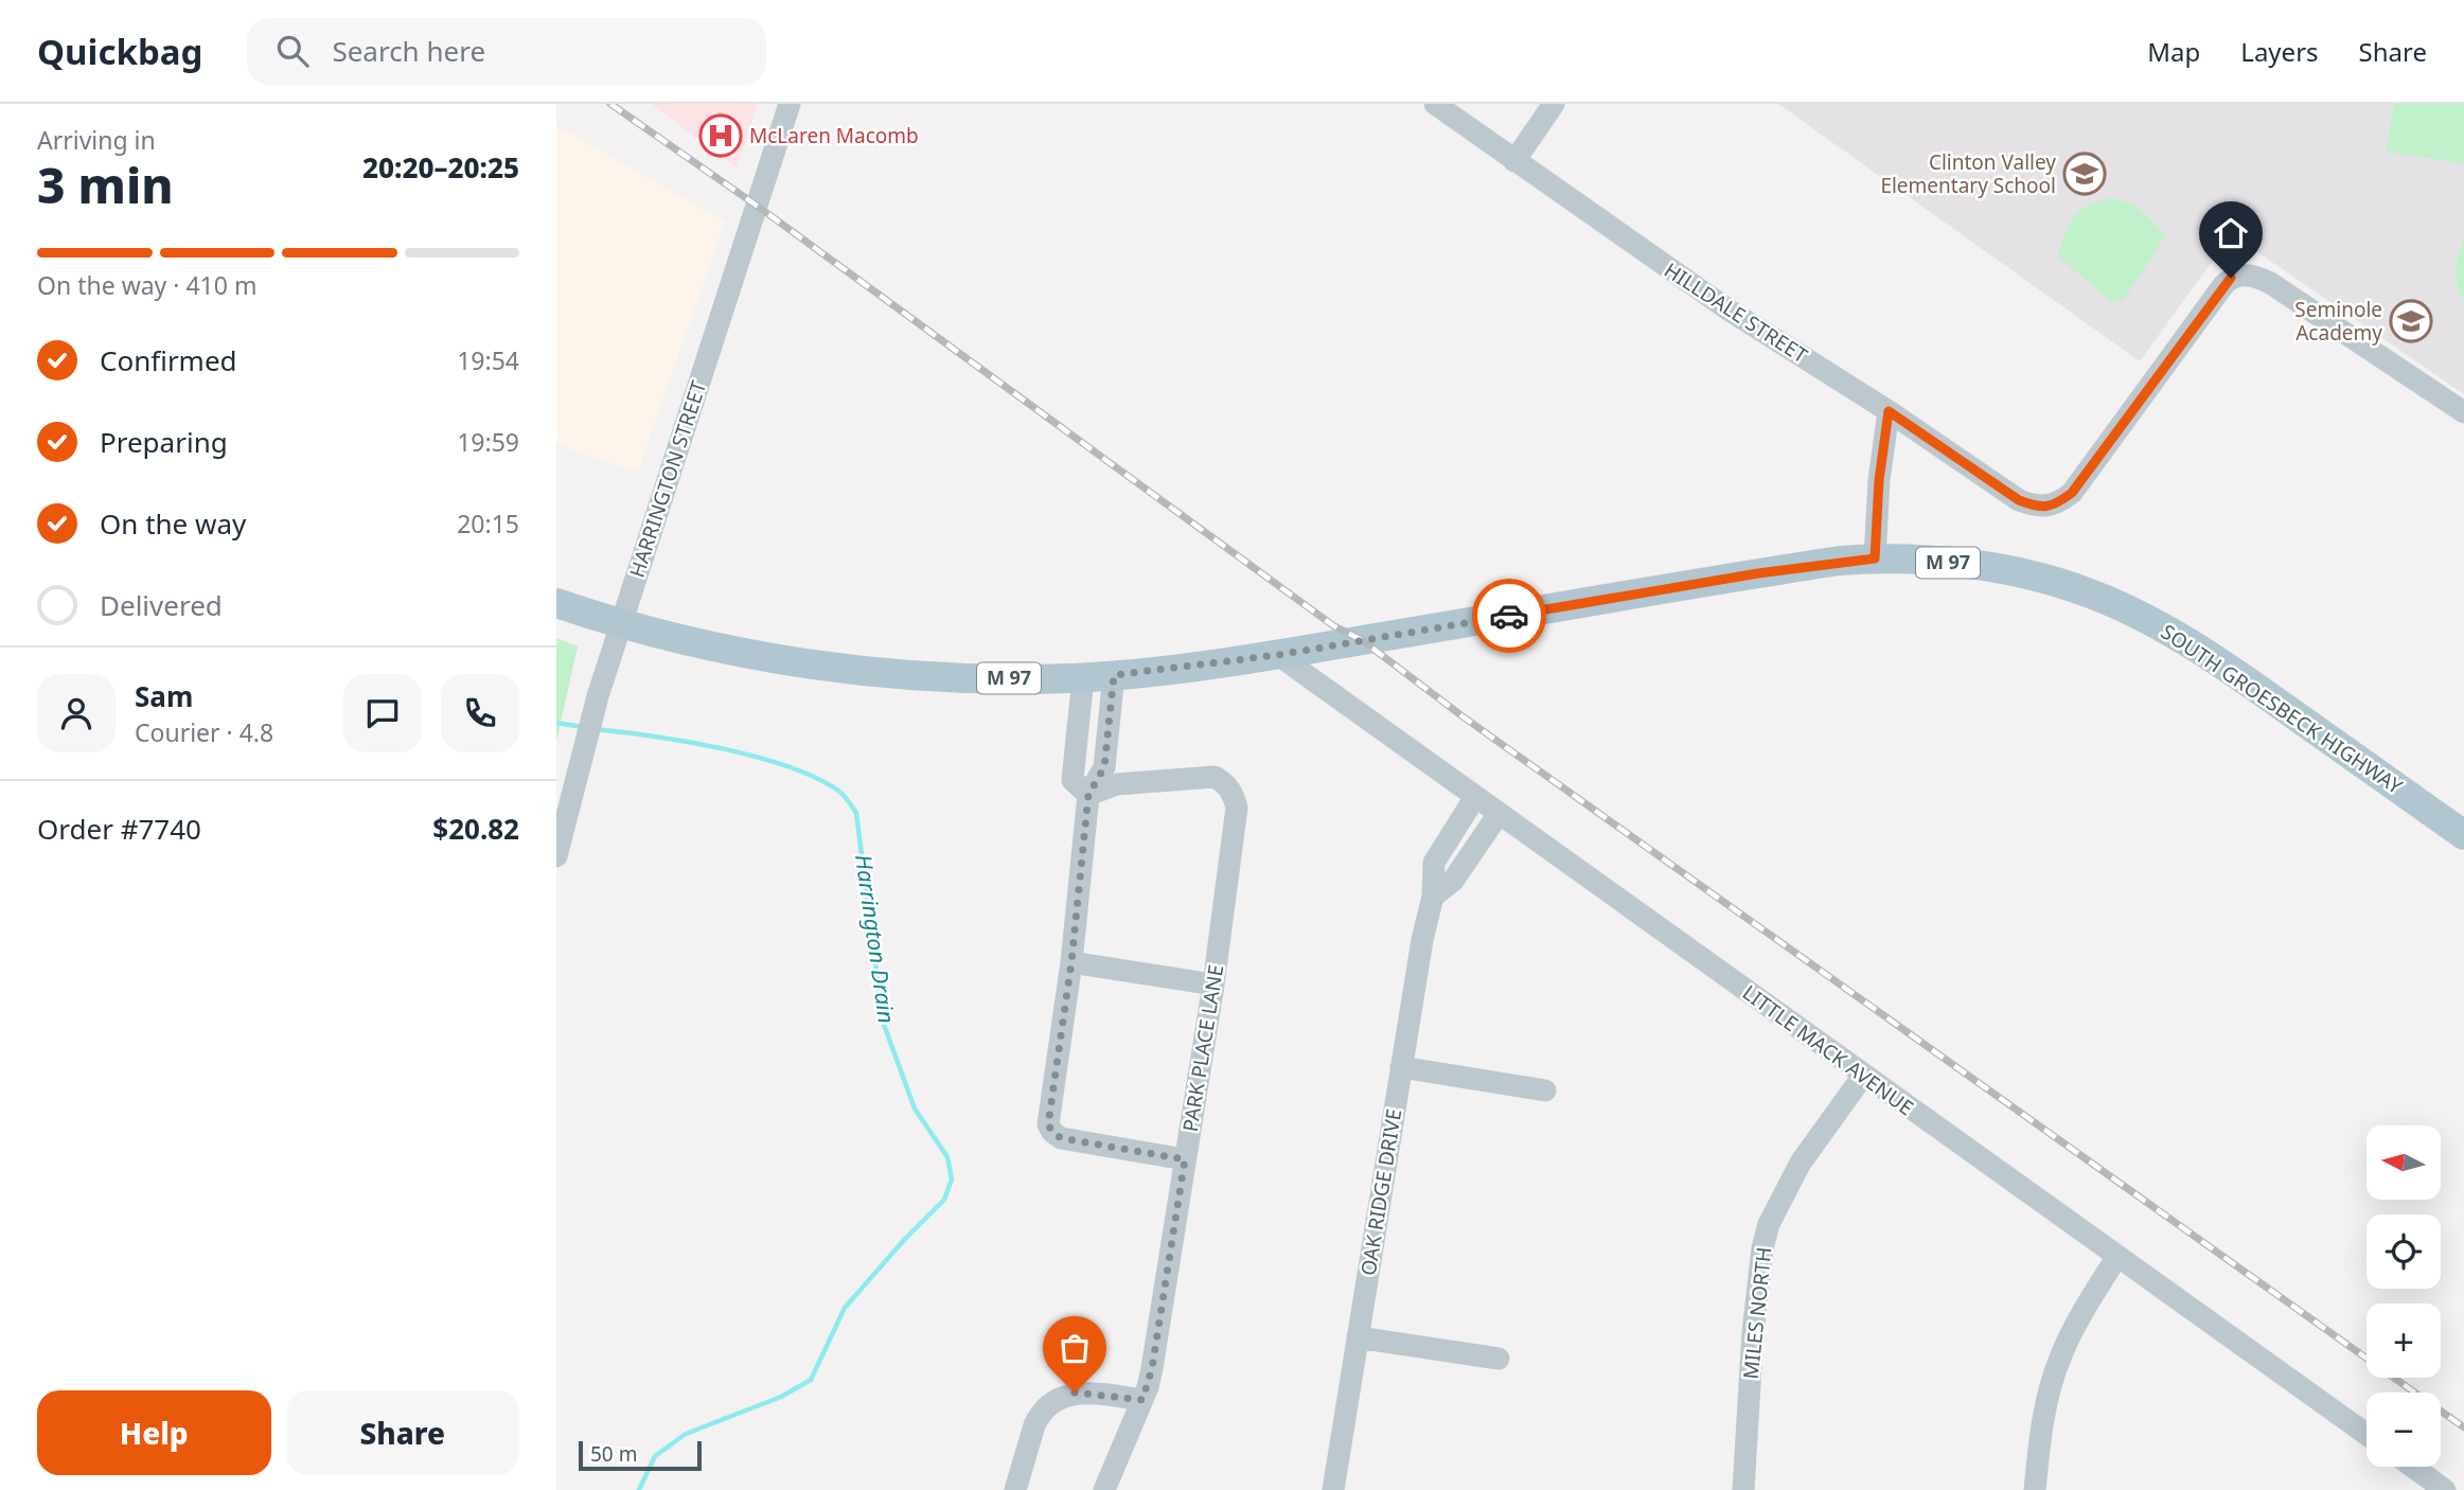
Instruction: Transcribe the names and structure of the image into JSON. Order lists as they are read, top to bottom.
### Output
{
  "streets": {
    "main road": ["M 97", "SOUTH GROESBECK HIGHWAY"],
    "street": [
      "HILLDALE STREET",
      "HARRINGTON STREET",
      "PARK PLACE LANE",
      "LITTLE MACK AVENUE",
      "OAK RIDGE DRIVE",
      "MILES NORTH"
    ]
  },
  "crossings": [
    ["HARRINGTON STREET", "SOUTH GROESBECK HIGHWAY"],
    ["SOUTH GROESBECK HIGHWAY", "LITTLE MACK AVENUE"],
    ["LITTLE MACK AVENUE", "OAK RIDGE DRIVE"],
    ["LITTLE MACK AVENUE", "MILES NORTH"]
  ],
  "water": ["Harrington Drain"],
  "places": {
    "hospital": ["McLaren Macomb"],
    "school or university": ["Clinton Valley Elementary School", "Seminole Academy"]
  },
  "scale_bar": "50 m",
  "north": "left",
  "page": {
    "header": "Quickbag",
    "search": "Search here",
    "nav": ["Map", "Layers", "Share"],
    "heading": ["3 min", "Arriving in", "20:20–20:25"],
    "panel": [
      "Sam",
      "Courier · 4.8",
      "Order #7740",
      "$20.82"
    ],
    "bar": "On the way · 410 m",
    "list": [
      ["Confirmed", "19:54"],
      ["Preparing", "19:59"],
      ["On the way", "20:15"],
      "Delivered"
    ],
    "map_buttons": ["+", "−"],
    "buttons": ["Help", "Share"],
    "scale": "50 m"
  }
}
